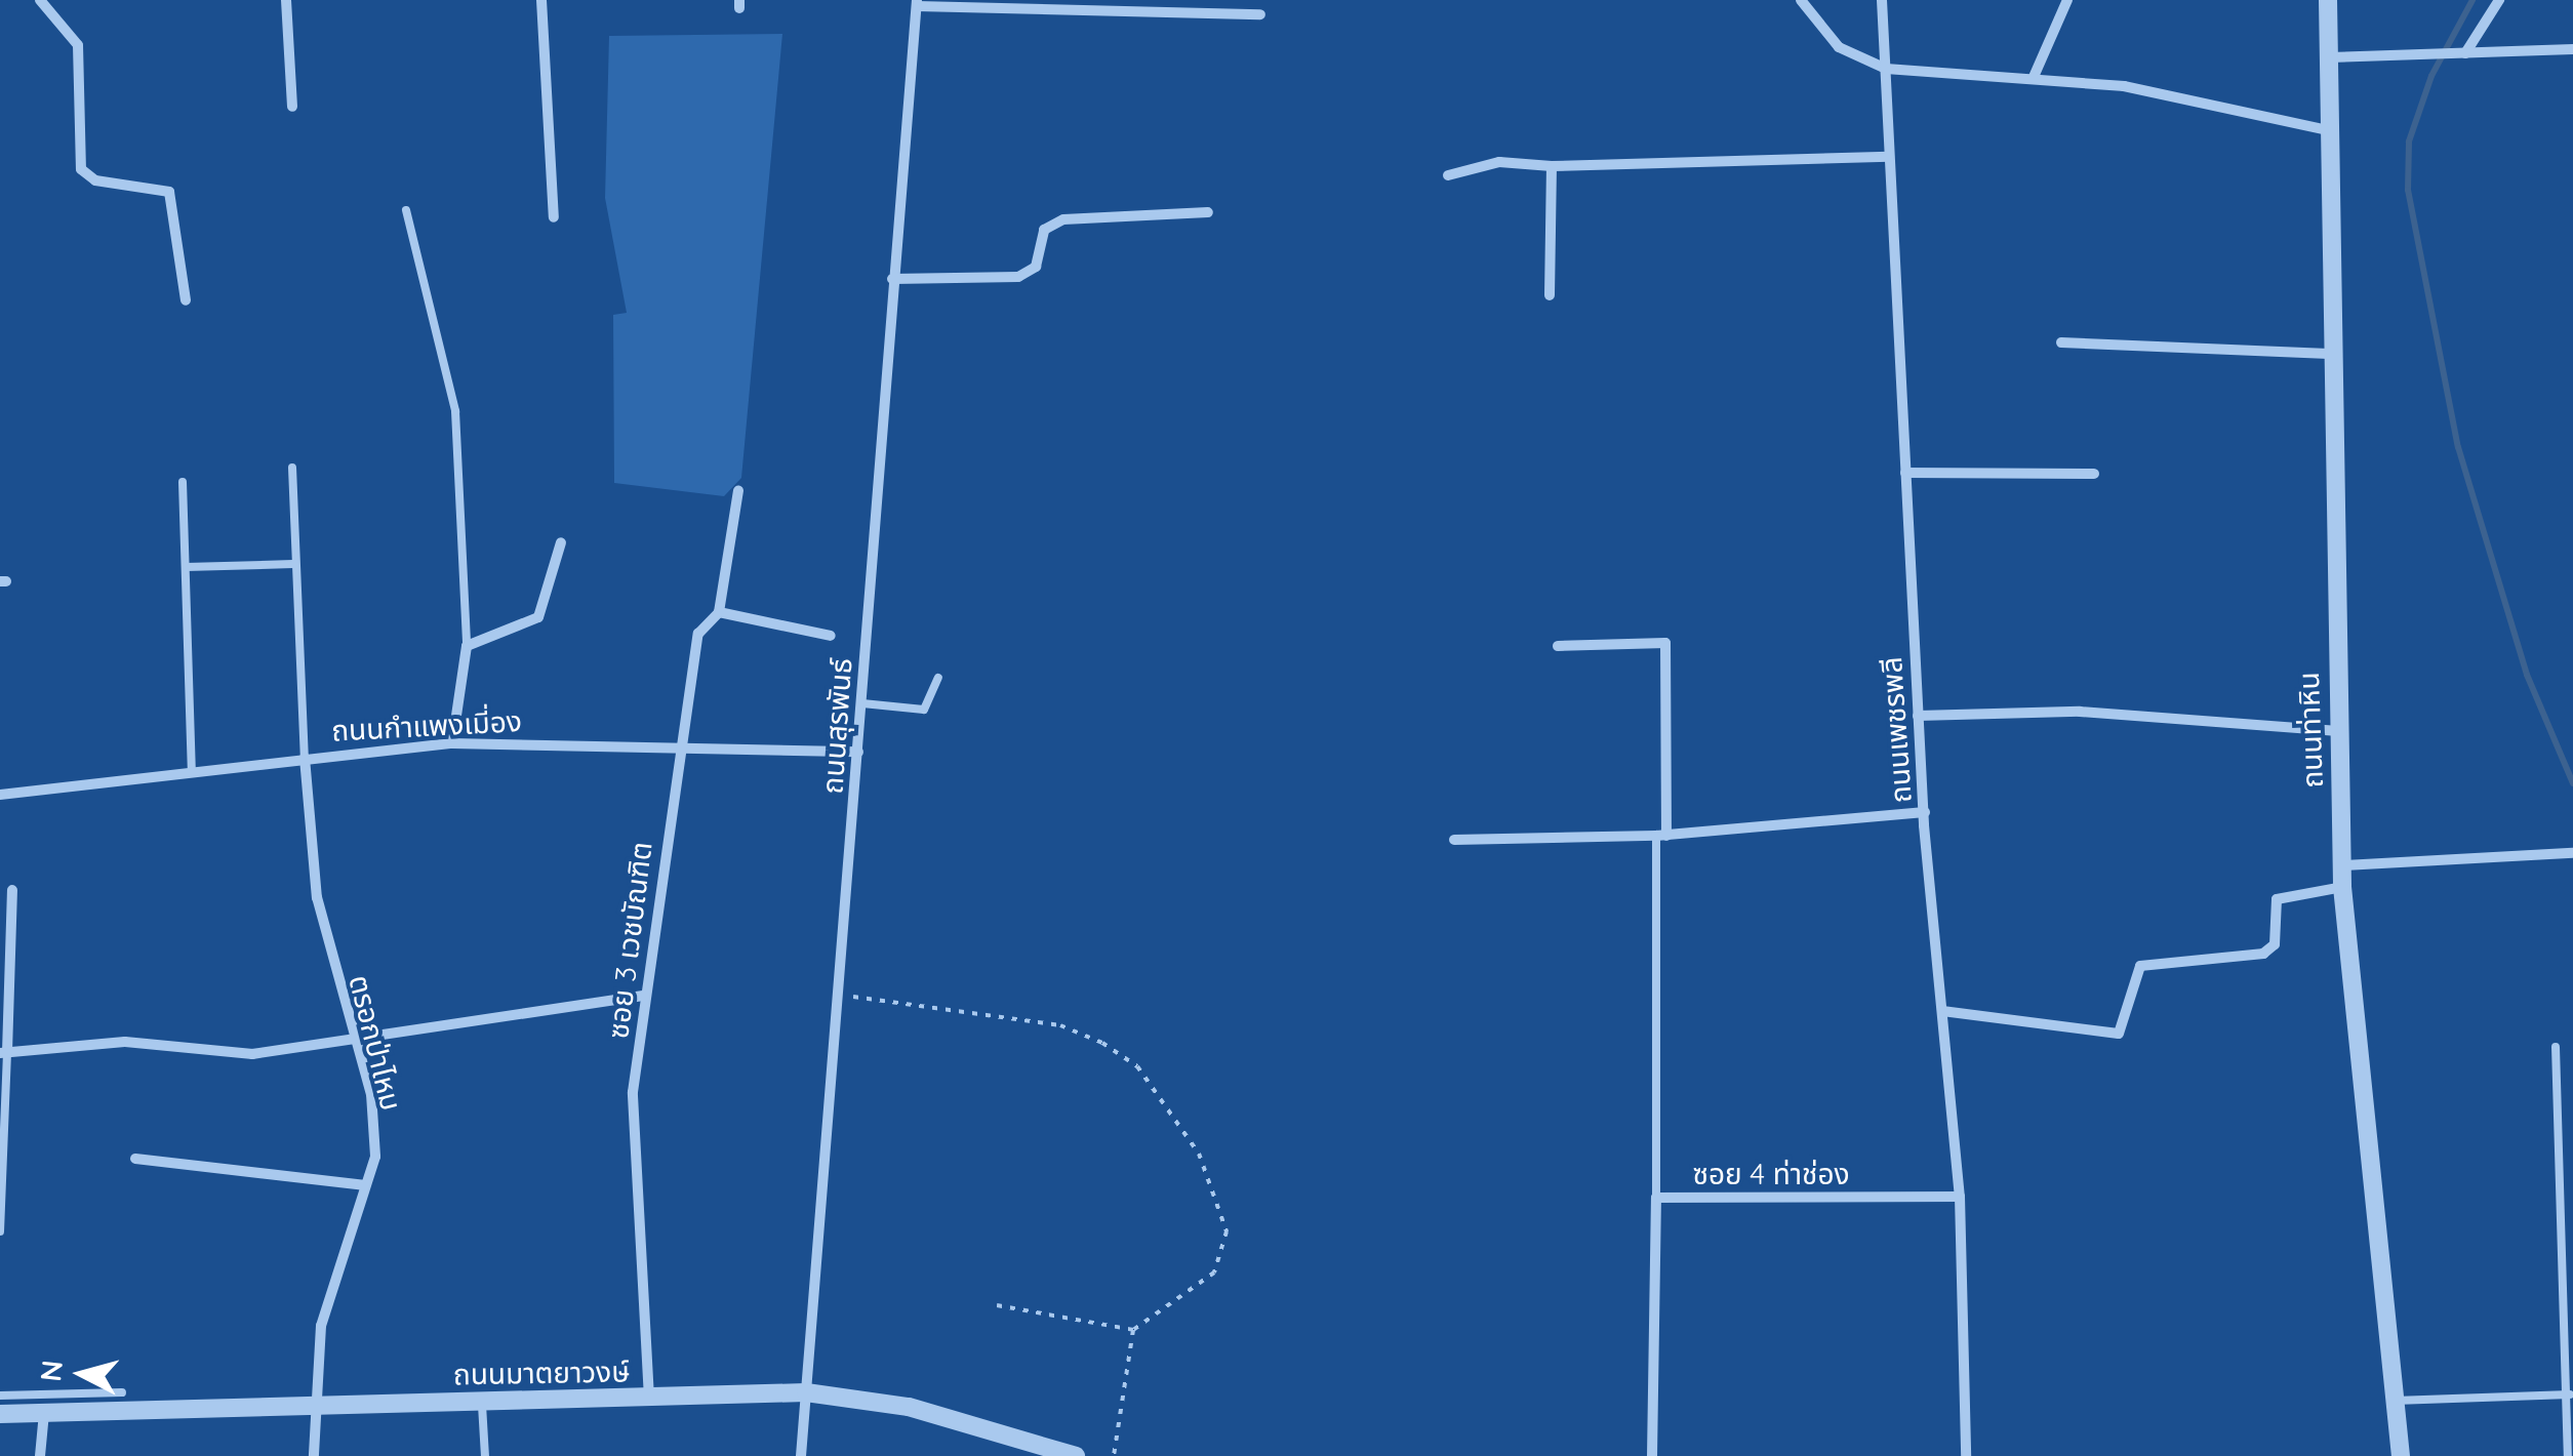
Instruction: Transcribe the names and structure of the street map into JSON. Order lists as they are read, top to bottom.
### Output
{
  "streets": {
    "street": [
      "ถนนกำแพงเมี่อง",
      "ถนนสุรพันธ์",
      "ถนนเพชรพลี",
      "ถนนท่าหิน",
      "ซอย 3 เวชบัณฑิต",
      "ตรอกป่าไหม",
      "ซอย 4 ท่าช่อง",
      "ถนนมาตยาวงษ์"
    ]
  },
  "crossings": [
    ["ถนนกำแพงเมี่อง", "ถนนสุรพันธ์"],
    ["ถนนกำแพงเมี่อง", "ซอย 3 เวชบัณฑิต"],
    ["ถนนกำแพงเมี่อง", "ตรอกป่าไหม"],
    ["ถนนสุรพันธ์", "ถนนมาตยาวงษ์"],
    ["ถนนเพชรพลี", "ซอย 4 ท่าช่อง"],
    ["ซอย 3 เวชบัณฑิต", "ถนนมาตยาวงษ์"],
    ["ตรอกป่าไหม", "ถนนมาตยาวงษ์"]
  ],
  "north": "left"
}
